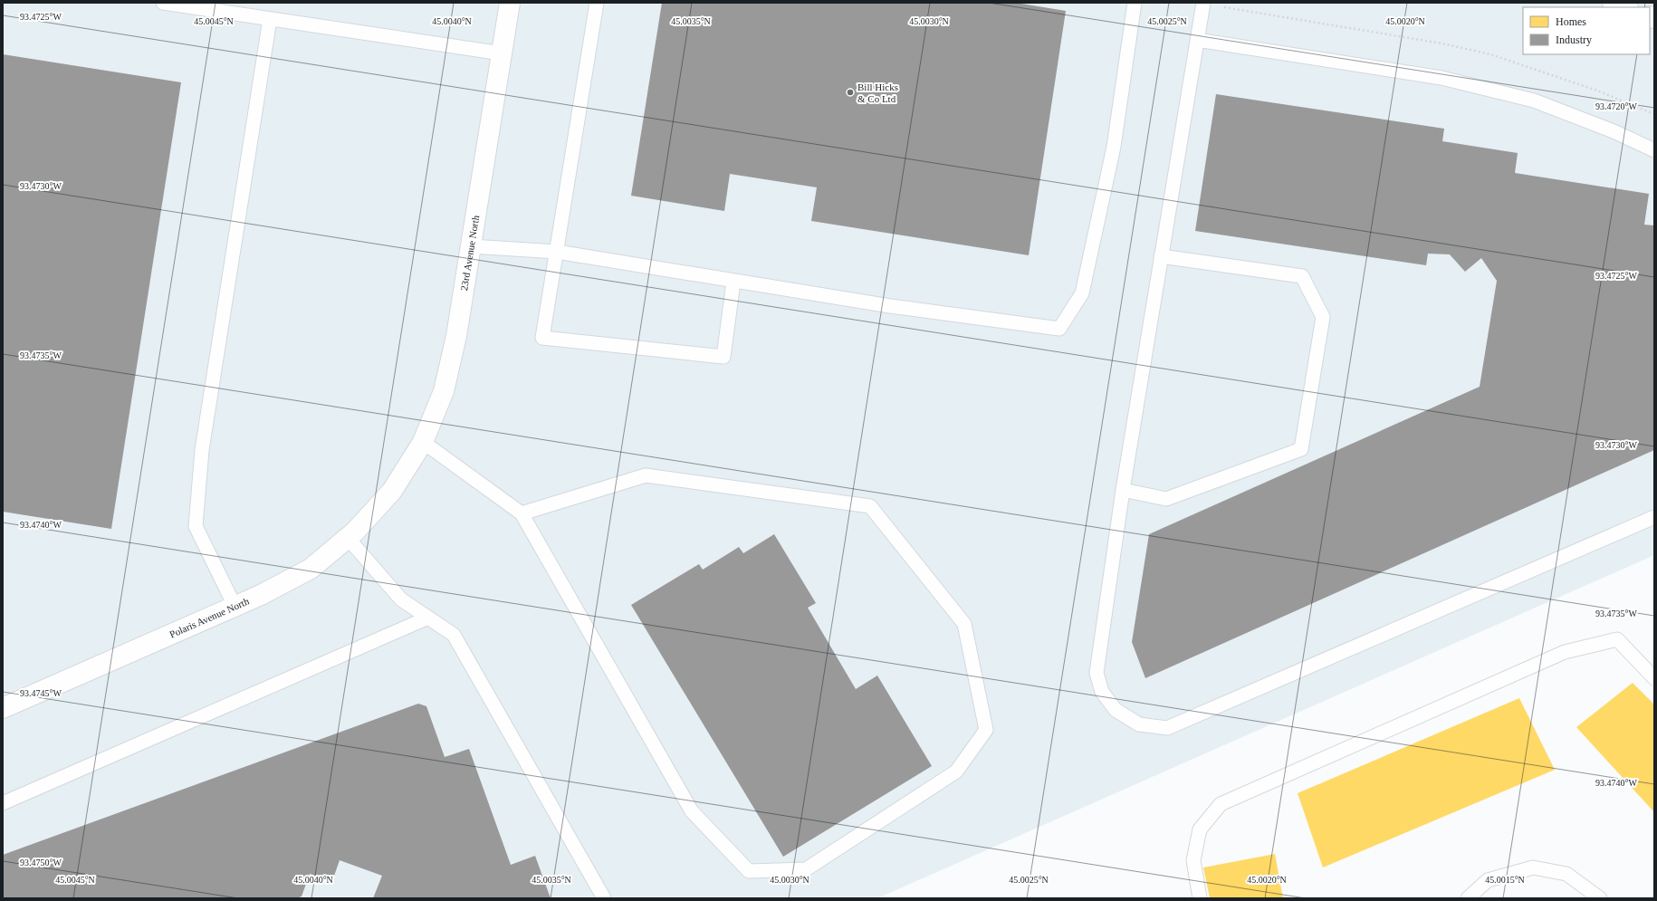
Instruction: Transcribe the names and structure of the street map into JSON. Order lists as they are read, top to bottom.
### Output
{
  "streets": {
    "street": ["23rd Avenue North", "Polaris Avenue North"]
  },
  "crossings": [
    ["23rd Avenue North", "Polaris Avenue North"]
  ],
  "places": ["Bill Hicks & Co Ltd"],
  "legend": ["Homes", "Industry"],
  "coordinates": [
    "93.4725°W",
    "45.0045°N",
    "45.0040°N",
    "45.0035°N",
    "45.0030°N",
    "45.0025°N",
    "45.0020°N",
    "93.4720°W",
    "93.4730°W",
    "93.4735°W",
    "93.4740°W",
    "93.4745°W",
    "93.4750°W",
    "45.0015°N"
  ]
}
